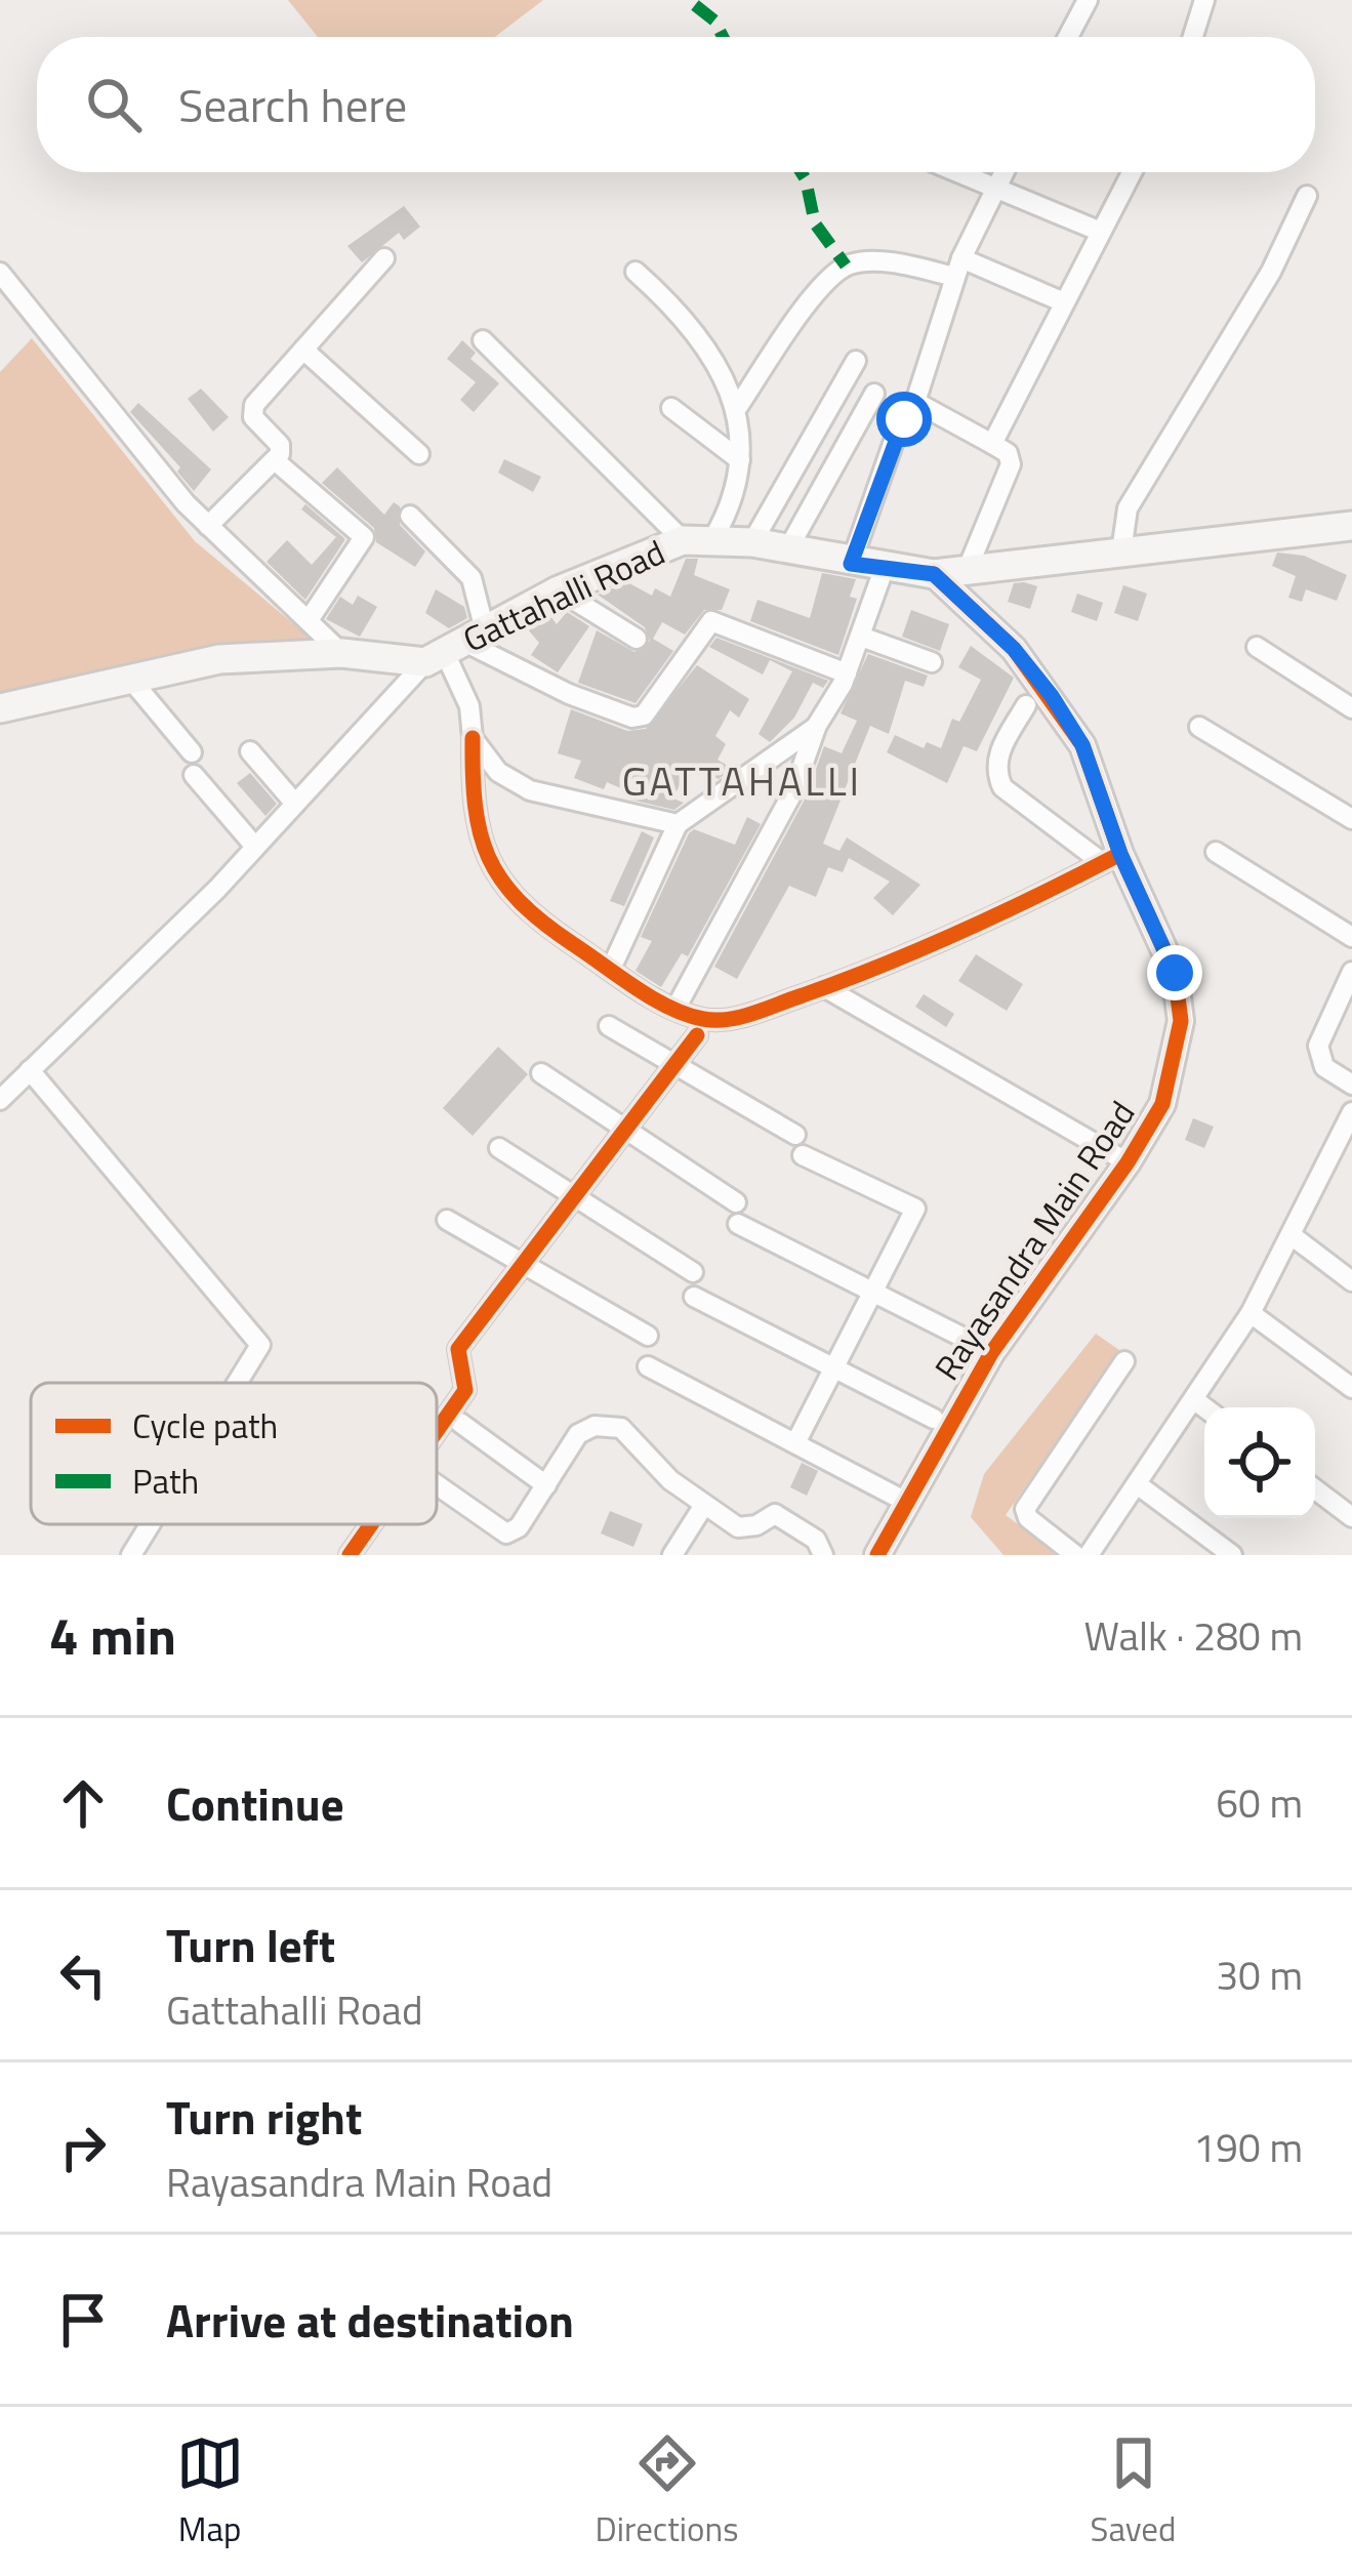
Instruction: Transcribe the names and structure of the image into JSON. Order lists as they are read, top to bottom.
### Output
{
  "streets": {
    "main road": ["Gattahalli Road"],
    "street": ["Rayasandra Main Road"]
  },
  "crossings": [
    ["Gattahalli Road", "Rayasandra Main Road"]
  ],
  "districts": ["GATTAHALLI"],
  "legend": ["Cycle path", "Path"],
  "page": {
    "search": "Search here",
    "heading": ["4 min", "Walk · 280 m"],
    "list": [
      ["Continue", "60 m"],
      ["Turn left", "Gattahalli Road", "30 m"],
      ["Turn right", "Rayasandra Main Road", "190 m"],
      "Arrive at destination"
    ],
    "nav": ["Map", "Directions", "Saved"]
  }
}
